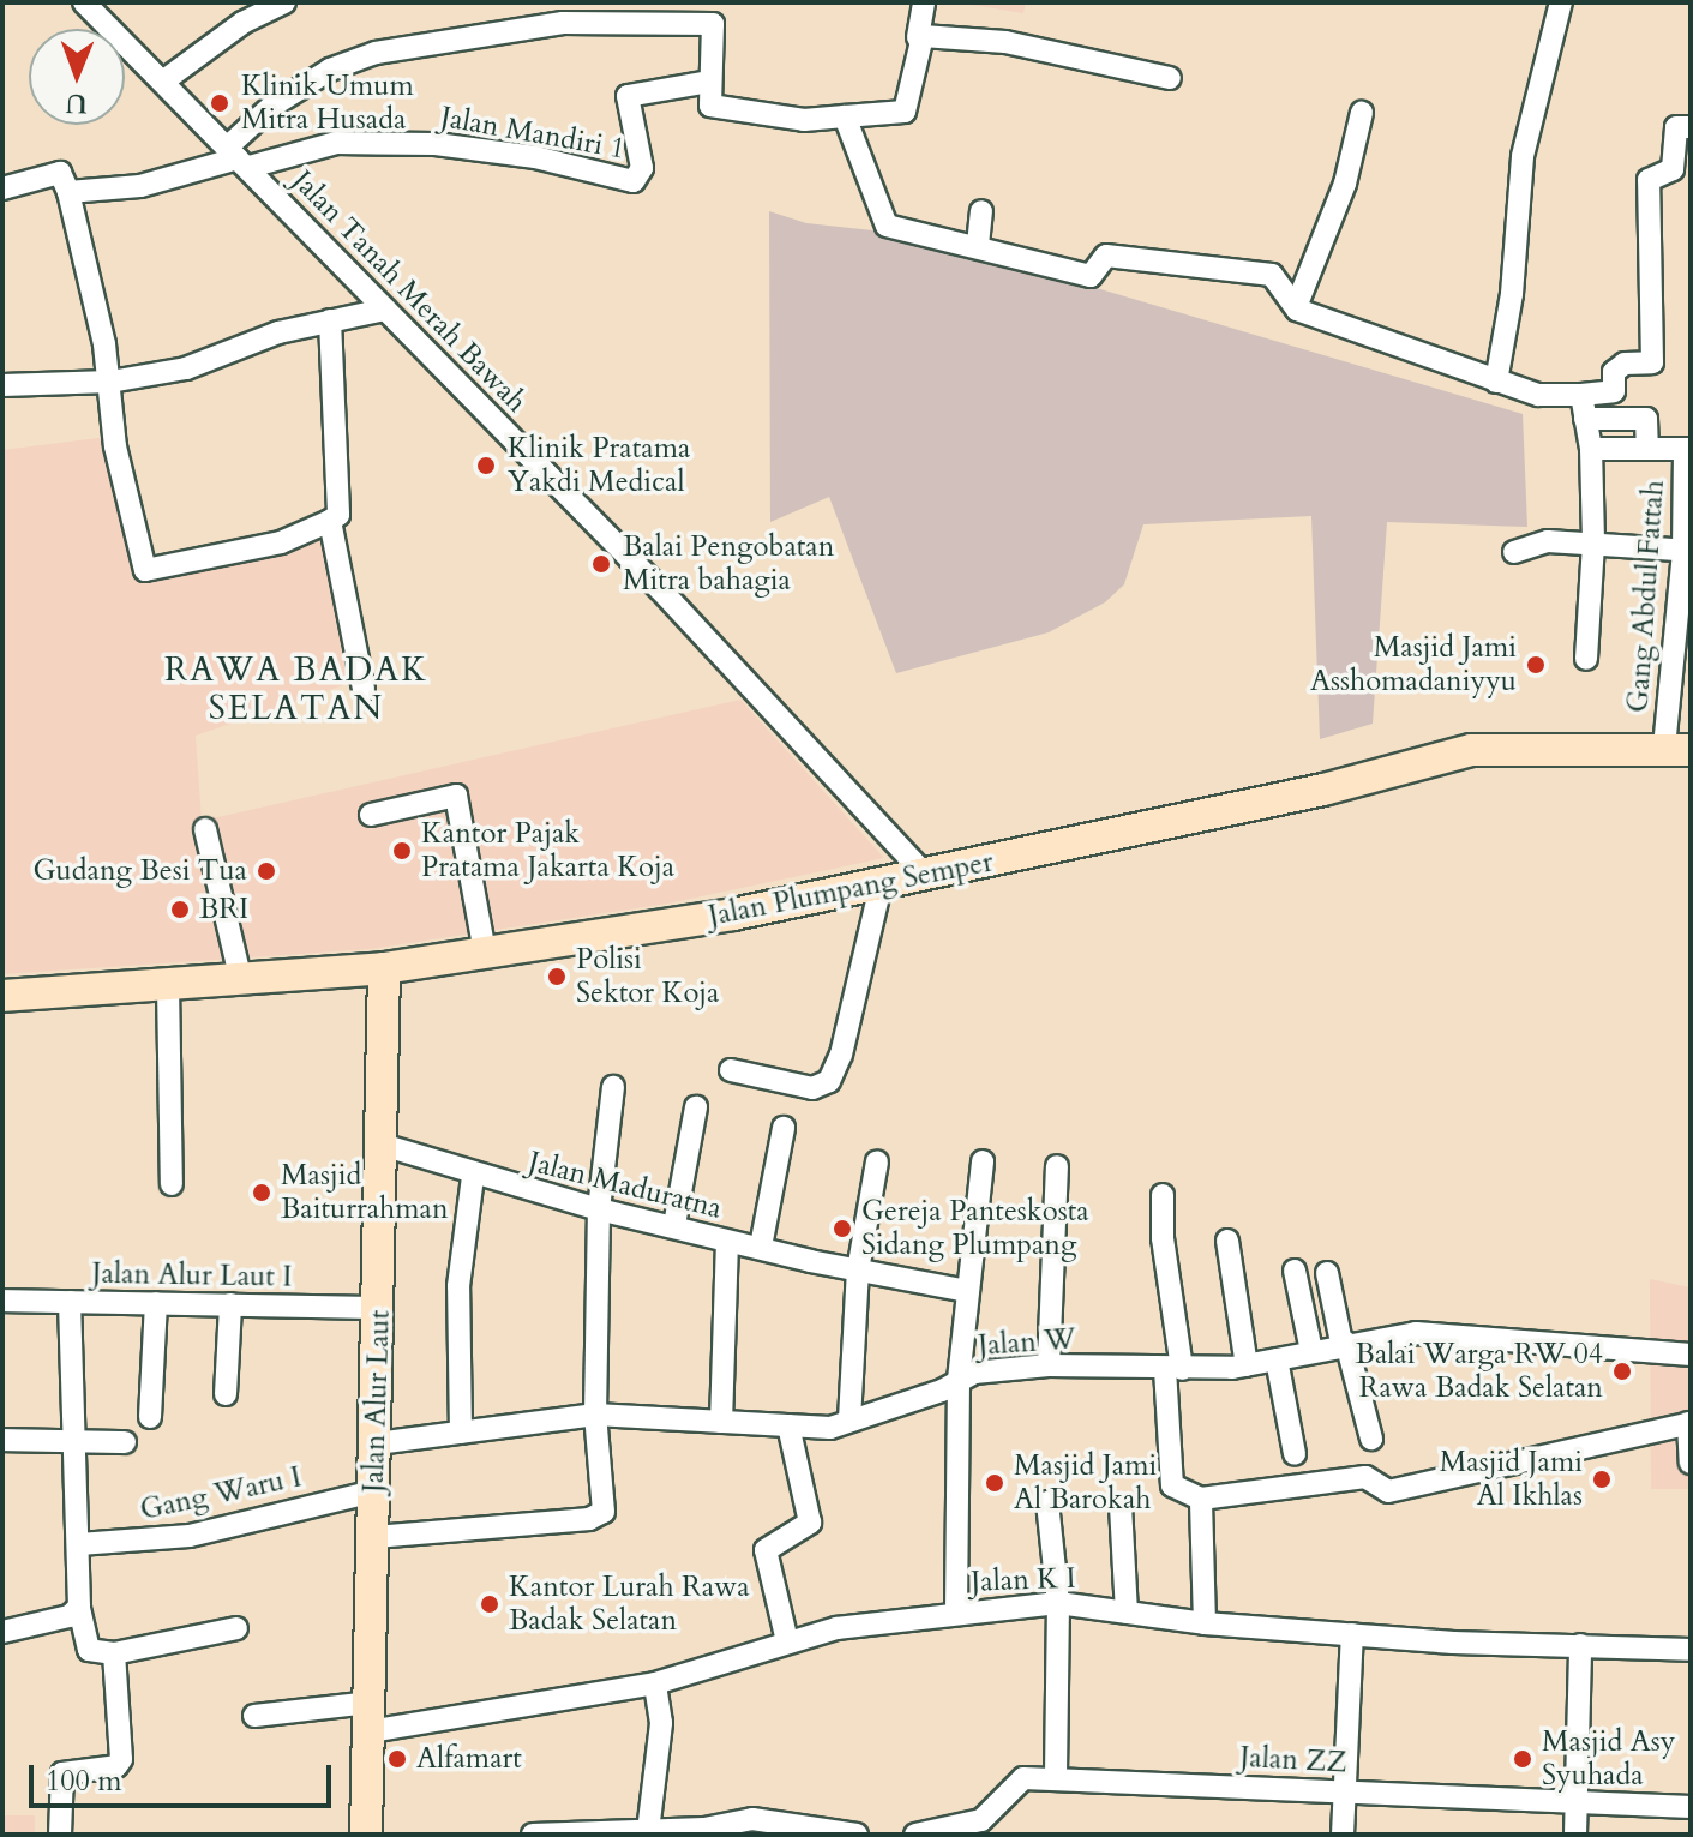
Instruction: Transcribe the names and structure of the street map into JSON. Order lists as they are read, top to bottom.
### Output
{
  "streets": {
    "main road": ["Jalan Plumpang Semper", "Jalan Alur Laut"],
    "street": [
      "Jalan Mandiri 1",
      "Jalan Tanah Merah Bawah",
      "Gang Abdul Fattah",
      "Jalan Maduratna",
      "Jalan Alur Laut I",
      "Jalan W",
      "Gang Waru I",
      "Jalan K I",
      "Jalan ZZ"
    ]
  },
  "crossings": [
    ["Jalan Mandiri 1", "Jalan Tanah Merah Bawah"],
    ["Jalan Tanah Merah Bawah", "Jalan Plumpang Semper"],
    ["Gang Abdul Fattah", "Jalan Plumpang Semper"],
    ["Jalan Plumpang Semper", "Jalan Alur Laut"],
    ["Jalan Maduratna", "Jalan Alur Laut"],
    ["Jalan Alur Laut I", "Jalan Alur Laut"],
    ["Jalan W", "Jalan Alur Laut"],
    ["Jalan Alur Laut", "Gang Waru I"],
    ["Jalan Alur Laut", "Jalan K I"]
  ],
  "districts": ["RAWA BADAK SELATAN"],
  "places": [
    "Klinik Umum Mitra Husada",
    "Klinik Pratama Yakdi Medical",
    "Balai Pengobatan Mitra bahagia",
    "Masjid Jami Asshomadaniyyu",
    "Kantor Pajak Pratama Jakarta Koja",
    "Gudang Besi Tua",
    "BRI",
    "Polisi Sektor Koja",
    "Masjid Baiturrahman",
    "Gereja Panteskosta Sidang Plumpang",
    "Balai Warga RW 04 Rawa Badak Selatan",
    "Masjid Jami Al Ikhlas",
    "Masjid Jami Al Barokah",
    "Kantor Lurah Rawa Badak Selatan",
    "Alfamart",
    "Masjid Asy Syuhada"
  ],
  "scale_bar": "100 m",
  "north": "bottom"
}
